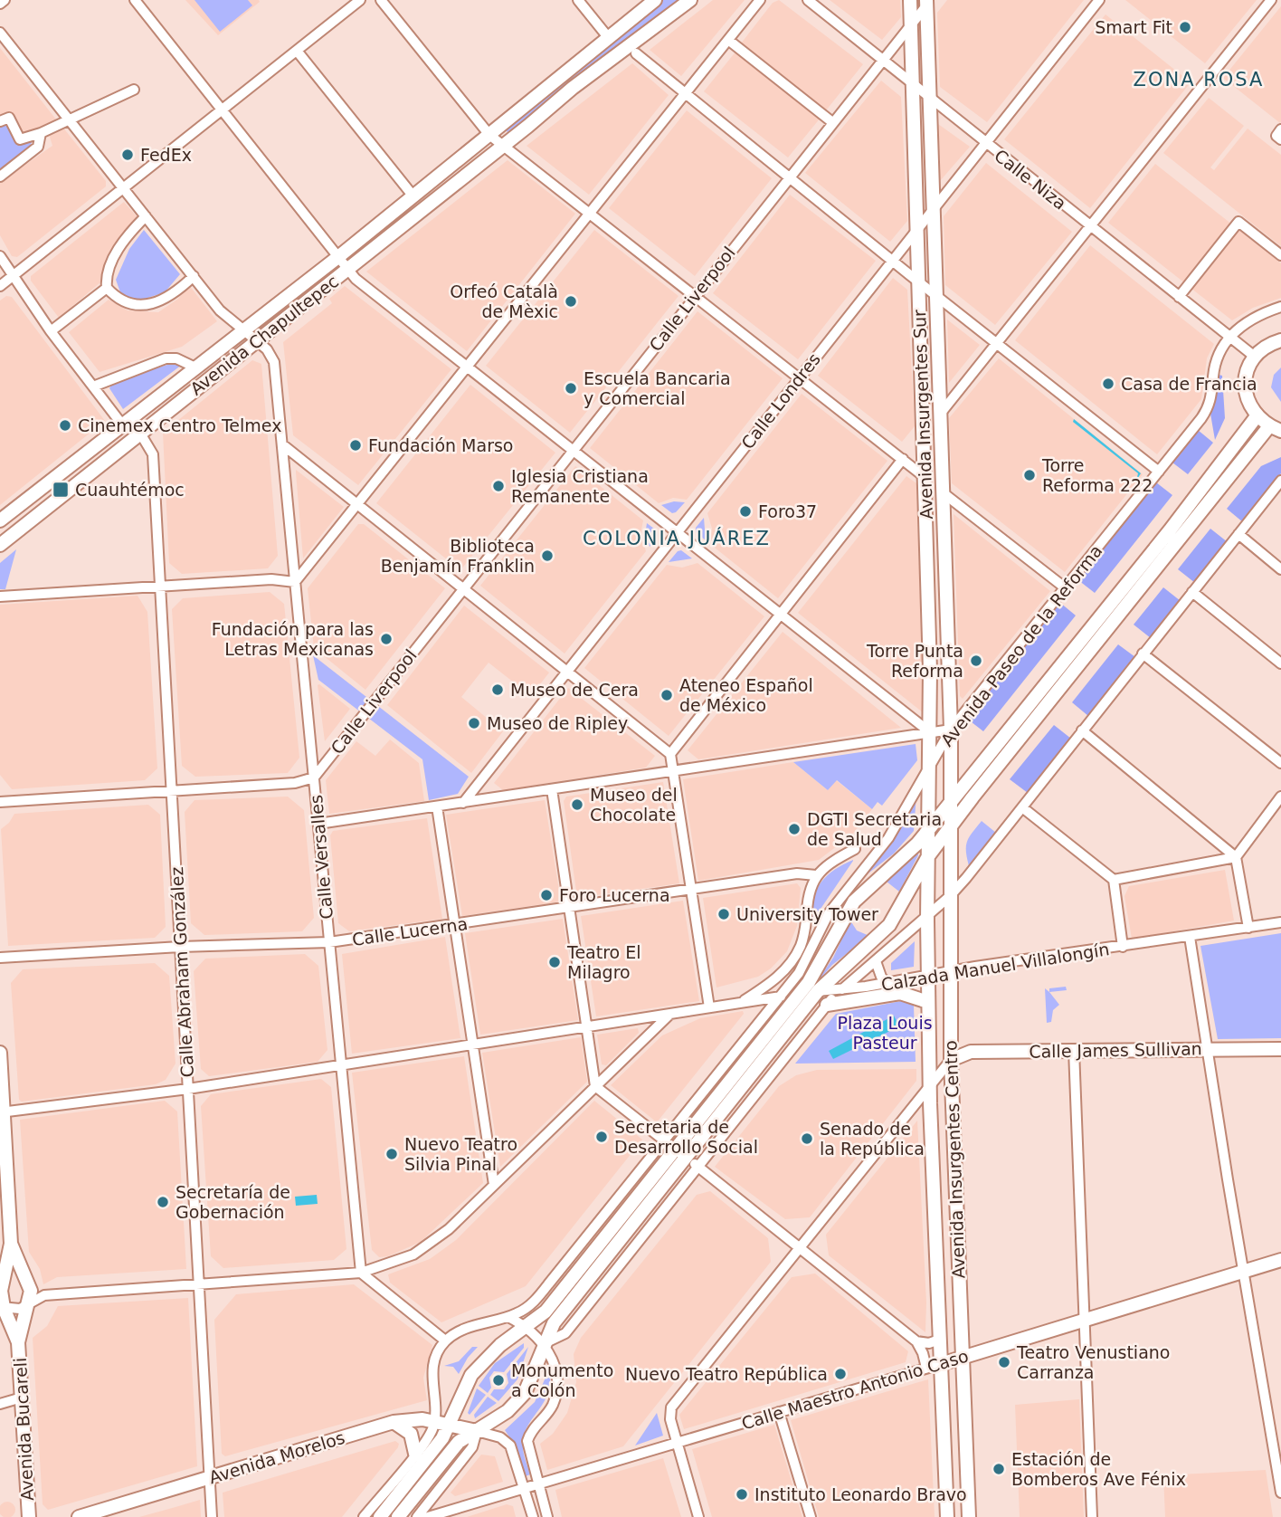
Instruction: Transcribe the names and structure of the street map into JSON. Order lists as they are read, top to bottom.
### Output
{
  "streets": {
    "main road": [
      "Avenida Chapultepec",
      "Avenida Insurgentes Sur",
      "Calle James Sullivan",
      "Avenida Insurgentes Centro",
      "Calle Maestro Antonio Caso",
      "Avenida Bucareli",
      "Avenida Morelos"
    ],
    "street": [
      "Calle Niza",
      "Calle Liverpool",
      "Calle Londres",
      "Avenida Paseo de la Reforma",
      "Calle Versalles",
      "Calle Lucerna",
      "Calzada Manuel Villalongín",
      "Calle Abraham González"
    ]
  },
  "crossings": [
    ["Calle Niza", "Calle Liverpool"],
    ["Calle Niza", "Calle Londres"],
    ["Calle Niza", "Avenida Insurgentes Sur"],
    ["Calle Niza", "Avenida Paseo de la Reforma"],
    ["Calle Liverpool", "Avenida Insurgentes Sur"],
    ["Calle Liverpool", "Calle Versalles"],
    ["Avenida Chapultepec", "Calle Versalles"],
    ["Avenida Chapultepec", "Calle Abraham González"],
    ["Calle Londres", "Avenida Insurgentes Sur"],
    ["Avenida Insurgentes Sur", "Avenida Paseo de la Reforma"],
    ["Avenida Insurgentes Sur", "Avenida Insurgentes Centro"],
    ["Avenida Paseo de la Reforma", "Calzada Manuel Villalongín"],
    ["Calle Versalles", "Calle Lucerna"],
    ["Calle Versalles", "Calzada Manuel Villalongín"],
    ["Calle Lucerna", "Calle Abraham González"],
    ["Calzada Manuel Villalongín", "Calle Abraham González"],
    ["Calzada Manuel Villalongín", "Avenida Insurgentes Centro"],
    ["Calzada Manuel Villalongín", "Avenida Bucareli"],
    ["Calle Abraham González", "Avenida Morelos"],
    ["Calle James Sullivan", "Avenida Insurgentes Centro"],
    ["Avenida Insurgentes Centro", "Calle Maestro Antonio Caso"]
  ],
  "districts": ["ZONA ROSA", "COLONIA JUÁREZ"],
  "parks": ["Plaza Louis Pasteur"],
  "places": {
    "other": [
      "Smart Fit",
      "FedEx",
      "Orfeó Català de Mèxic",
      "Casa de Francia",
      "Escuela Bancaria y Comercial",
      "Cinemex Centro Telmex",
      "Fundación Marso",
      "Torre Reforma 222",
      "Iglesia Cristiana Remanente",
      "Foro37",
      "Biblioteca Benjamín Franklin",
      "Fundación para las Letras Mexicanas",
      "Torre Punta Reforma",
      "Museo de Cera",
      "Ateneo Español de México",
      "Museo de Ripley",
      "Museo del Chocolate",
      "DGTI Secretaria de Salud",
      "Foro Lucerna",
      "University Tower",
      "Teatro El Milagro",
      "Secretaria de Desarrollo Social",
      "Senado de la República",
      "Nuevo Teatro Silvia Pinal",
      "Secretaría de Gobernación",
      "Teatro Venustiano Carranza",
      "Nuevo Teatro República",
      "Monumento a Colón",
      "Estación de Bomberos Ave Fénix",
      "Instituto Leonardo Bravo"
    ],
    "transit": ["Cuauhtémoc"]
  }
}
